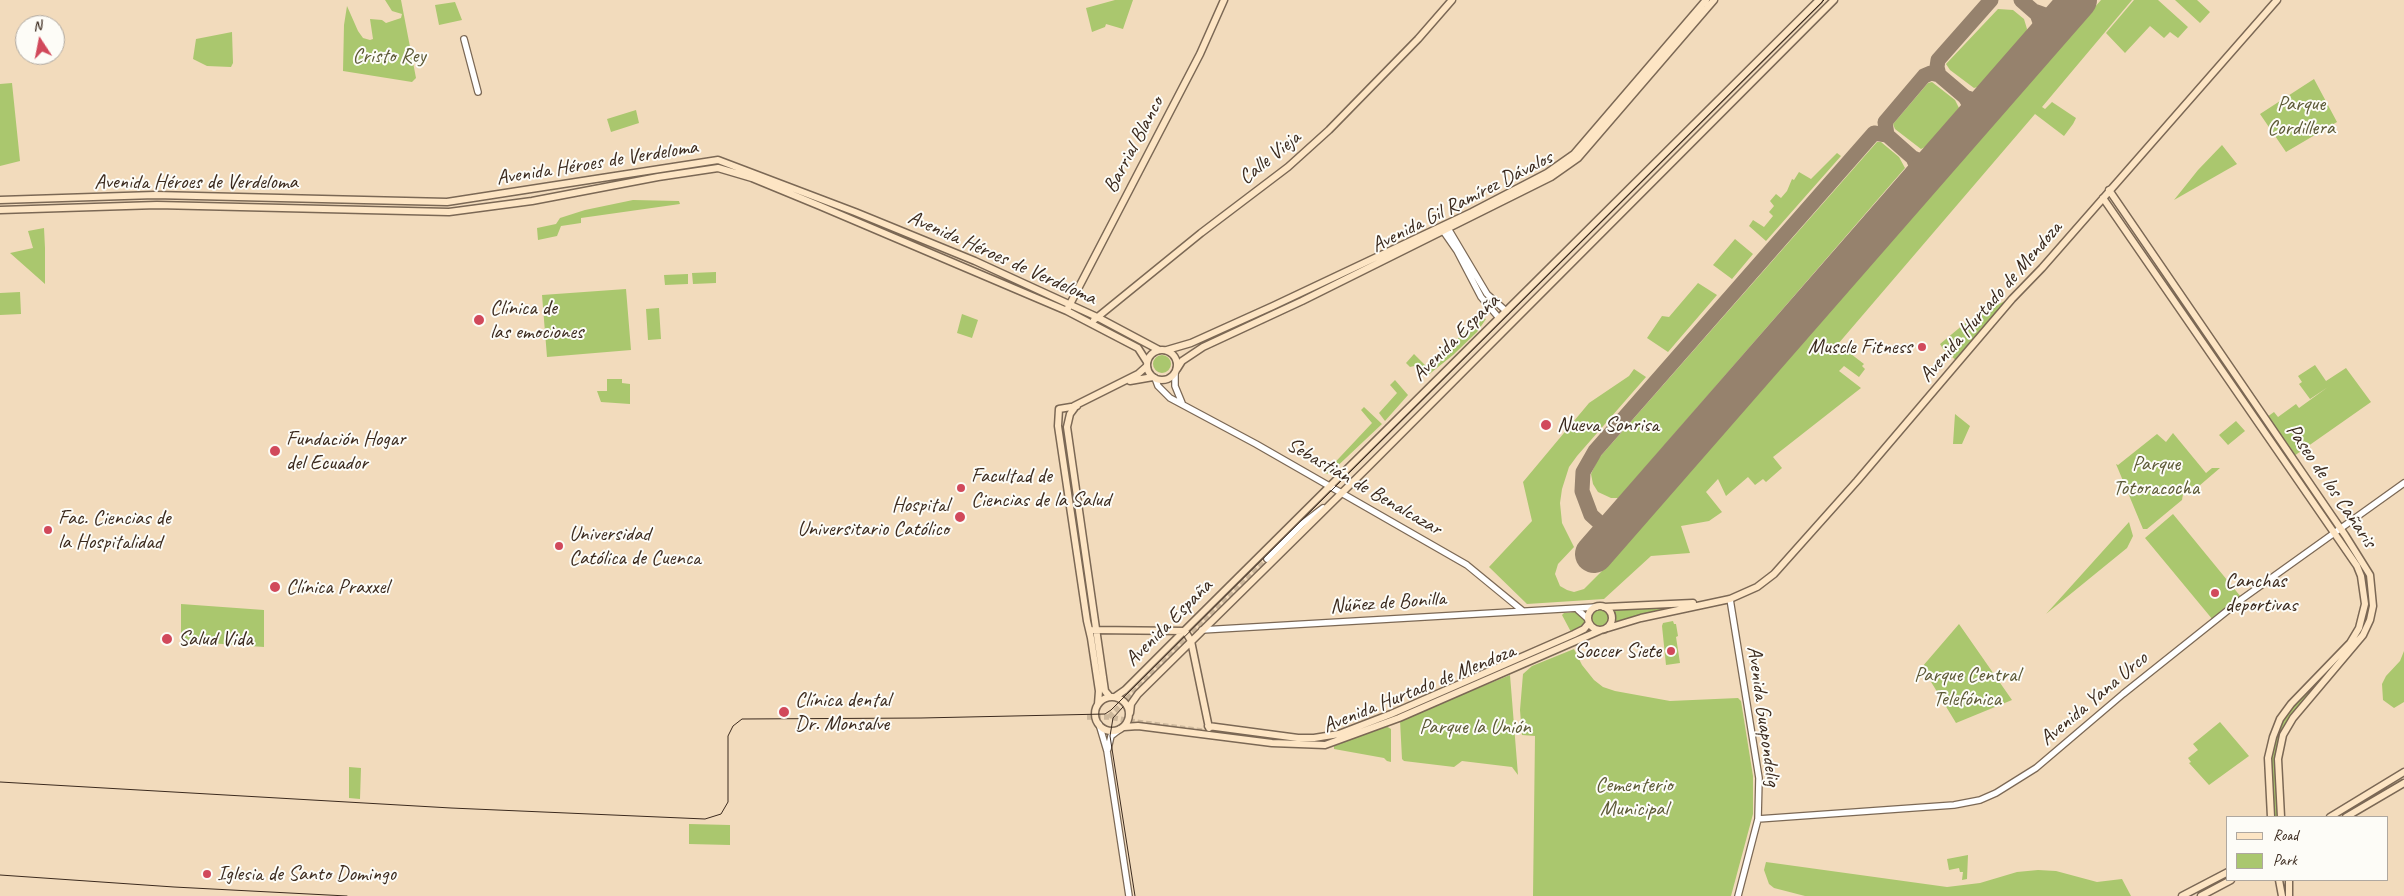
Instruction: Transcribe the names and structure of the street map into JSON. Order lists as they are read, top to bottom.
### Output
{
  "streets": {
    "main road": [
      "Barrial Blanco",
      "Calle Vieja",
      "Avenida Héroes de Verdeloma",
      "Avenida Gil Ramírez Dávalos",
      "Avenida Hurtado de Mendoza",
      "Avenida España",
      "Paseo de los Cañaris"
    ],
    "street": [
      "Sebastián de Benalcazar",
      "Núñez de Bonilla",
      "Avenida Yana Urco",
      "Avenida Guapondelig"
    ]
  },
  "crossings": [
    ["Barrial Blanco", "Avenida Héroes de Verdeloma"],
    ["Calle Vieja", "Avenida Héroes de Verdeloma"],
    ["Avenida Héroes de Verdeloma", "Avenida Gil Ramírez Dávalos"],
    ["Avenida Héroes de Verdeloma", "Sebastián de Benalcazar"],
    ["Avenida Gil Ramírez Dávalos", "Sebastián de Benalcazar"],
    ["Avenida Hurtado de Mendoza", "Avenida España"],
    ["Avenida Hurtado de Mendoza", "Paseo de los Cañaris"],
    ["Avenida Hurtado de Mendoza", "Núñez de Bonilla"],
    ["Avenida Hurtado de Mendoza", "Avenida Guapondelig"],
    ["Avenida España", "Sebastián de Benalcazar"],
    ["Avenida España", "Núñez de Bonilla"],
    ["Paseo de los Cañaris", "Avenida Yana Urco"],
    ["Sebastián de Benalcazar", "Núñez de Bonilla"],
    ["Avenida Yana Urco", "Avenida Guapondelig"]
  ],
  "parks": [
    "Cristo Rey",
    "Parque Cordillera",
    "Parque Totoracocha",
    "Parque Central Telefónica",
    "Parque la Unión",
    "Cementerio Municipal"
  ],
  "places": [
    "Clínica de las emociones",
    "Muscle Fitness",
    "Nueva Sonrisa",
    "Fundación Hogar del Ecuador",
    "Facultad de Ciencias de la Salud",
    "Hospital Universitario Católico",
    "Fac. Ciencias de la Hospitalidad",
    "Universidad Católica de Cuenca",
    "Clínica Praxxel",
    "Canchas deportivas",
    "Salud Vida",
    "Soccer Siete",
    "Clínica dental Dr. Monsalve",
    "Iglesia de Santo Domingo"
  ],
  "legend": ["Road", "Park"],
  "north": "top"
}
